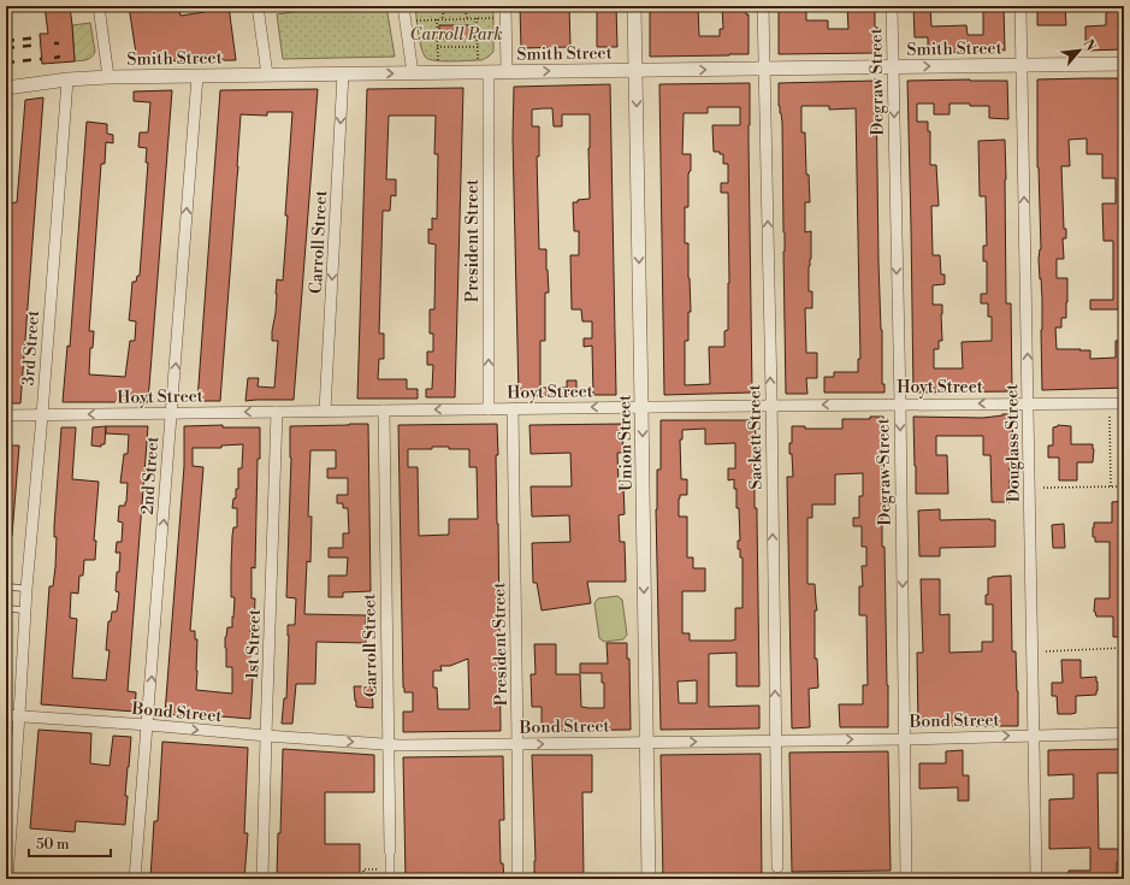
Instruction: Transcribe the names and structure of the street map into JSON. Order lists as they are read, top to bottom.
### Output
{
  "streets": {
    "street": [
      "Smith Street",
      "Degraw Street",
      "President Street",
      "Carroll Street",
      "3rd Street",
      "Hoyt Street",
      "Sackett Street",
      "Union Street",
      "Douglass Street",
      "2nd Street",
      "1st Street",
      "Bond Street"
    ]
  },
  "crossings": [
    ["Smith Street", "Degraw Street"],
    ["Smith Street", "President Street"],
    ["Smith Street", "Carroll Street"],
    ["Smith Street", "3rd Street"],
    ["Smith Street", "Sackett Street"],
    ["Smith Street", "Union Street"],
    ["Smith Street", "Douglass Street"],
    ["Smith Street", "2nd Street"],
    ["Degraw Street", "Hoyt Street"],
    ["Degraw Street", "Bond Street"],
    ["President Street", "Hoyt Street"],
    ["President Street", "Bond Street"],
    ["Carroll Street", "Hoyt Street"],
    ["Carroll Street", "Bond Street"],
    ["3rd Street", "Hoyt Street"],
    ["3rd Street", "Bond Street"],
    ["Hoyt Street", "Sackett Street"],
    ["Hoyt Street", "Union Street"],
    ["Hoyt Street", "Douglass Street"],
    ["Hoyt Street", "2nd Street"],
    ["Hoyt Street", "1st Street"],
    ["Sackett Street", "Bond Street"],
    ["Union Street", "Bond Street"],
    ["Douglass Street", "Bond Street"],
    ["2nd Street", "Bond Street"],
    ["1st Street", "Bond Street"]
  ],
  "one_way": [
    "Smith Street",
    "Degraw Street",
    "President Street",
    "Carroll Street",
    "Hoyt Street",
    "Sackett Street",
    "Union Street",
    "Douglass Street",
    "2nd Street",
    "Bond Street"
  ],
  "parks": ["Carroll Park"],
  "scale_bar": "50 m",
  "north": "top right"
}
